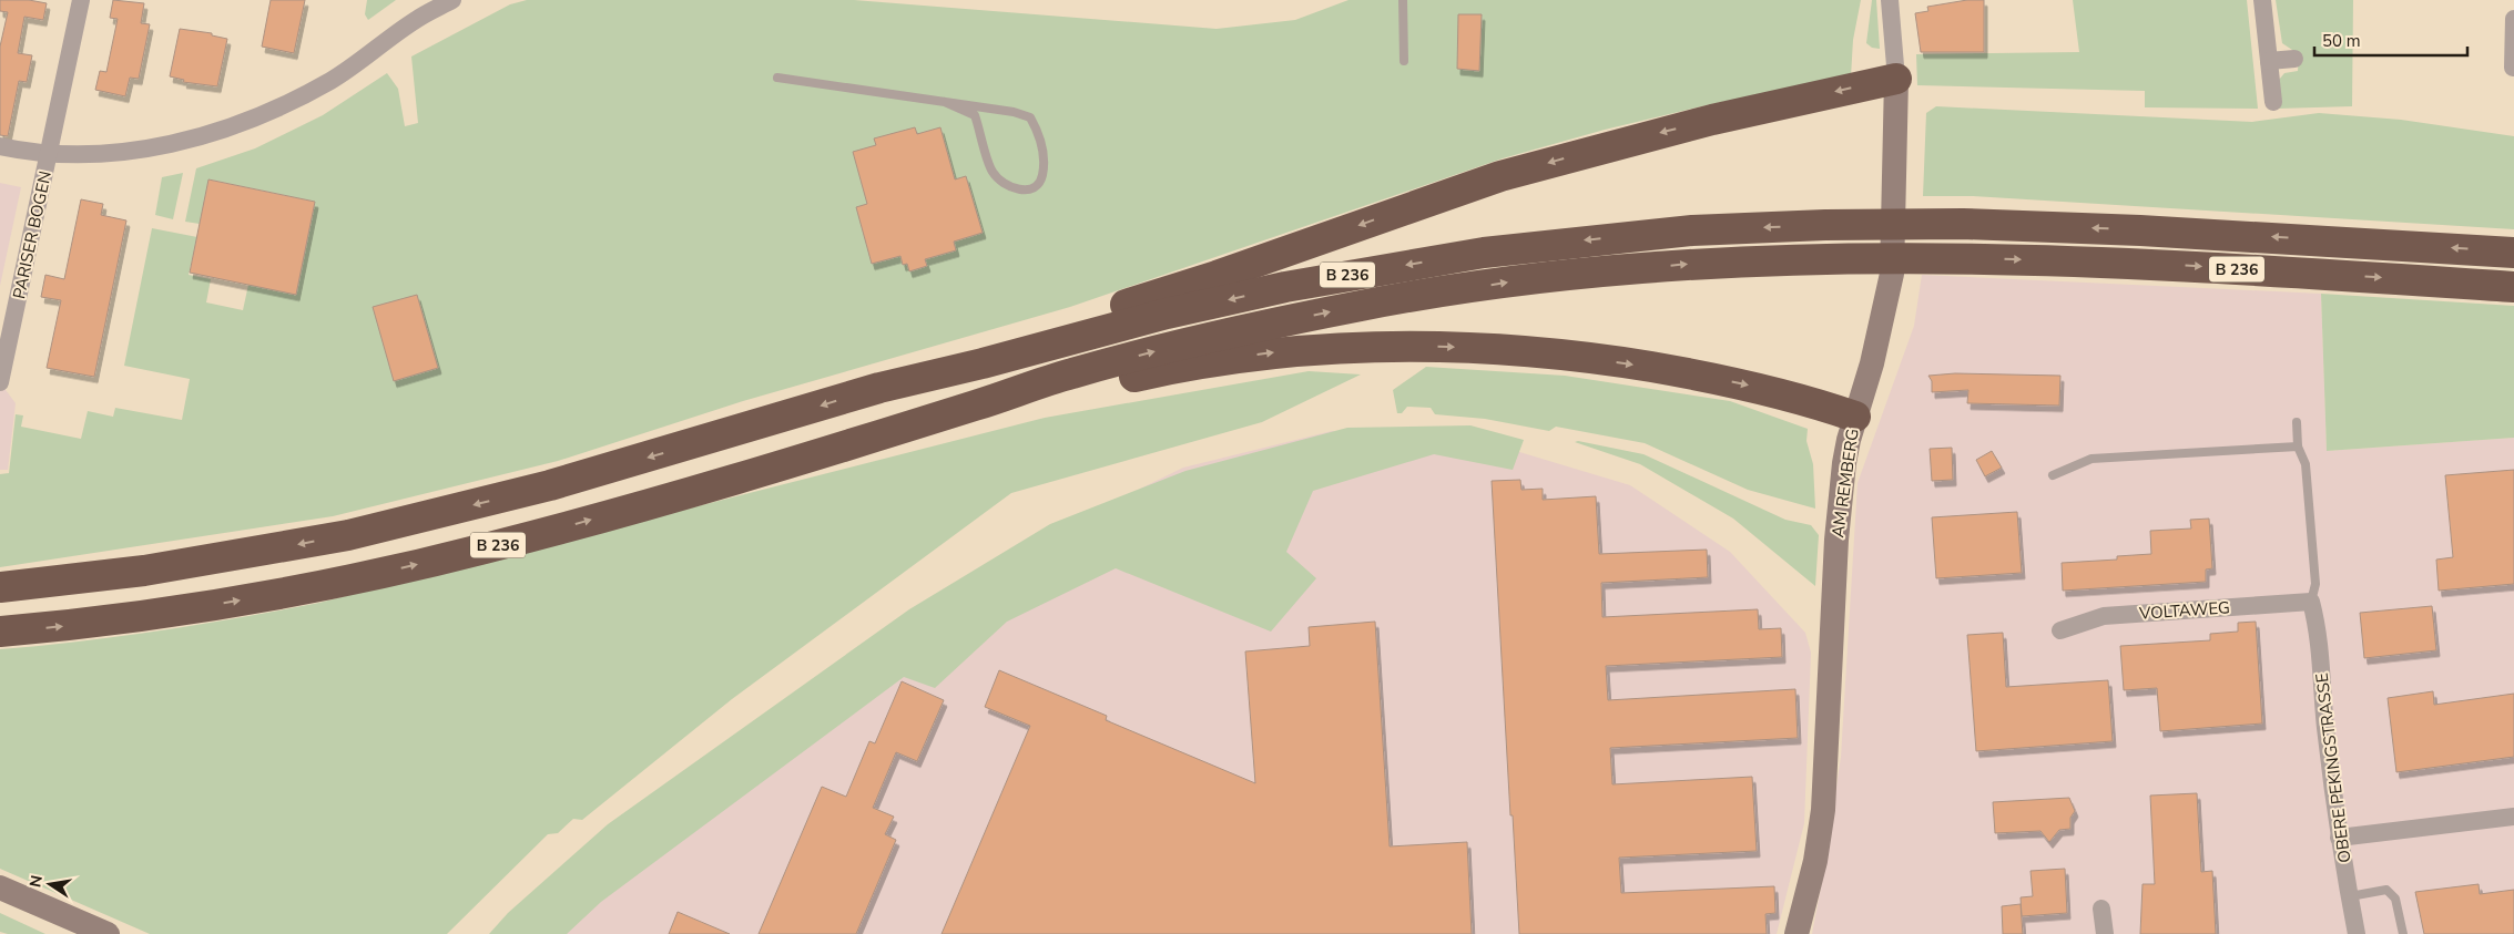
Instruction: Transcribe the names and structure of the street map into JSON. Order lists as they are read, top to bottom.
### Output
{
  "streets": {
    "highway": ["B 236"],
    "street": [
      "PARISER BOGEN",
      "AM REMBERG",
      "VOLTAWEG",
      "OBERE PEKINGSTRASSE"
    ]
  },
  "crossings": [
    ["VOLTAWEG", "OBERE PEKINGSTRASSE"]
  ],
  "scale_bar": "50 m",
  "north": "left"
}
